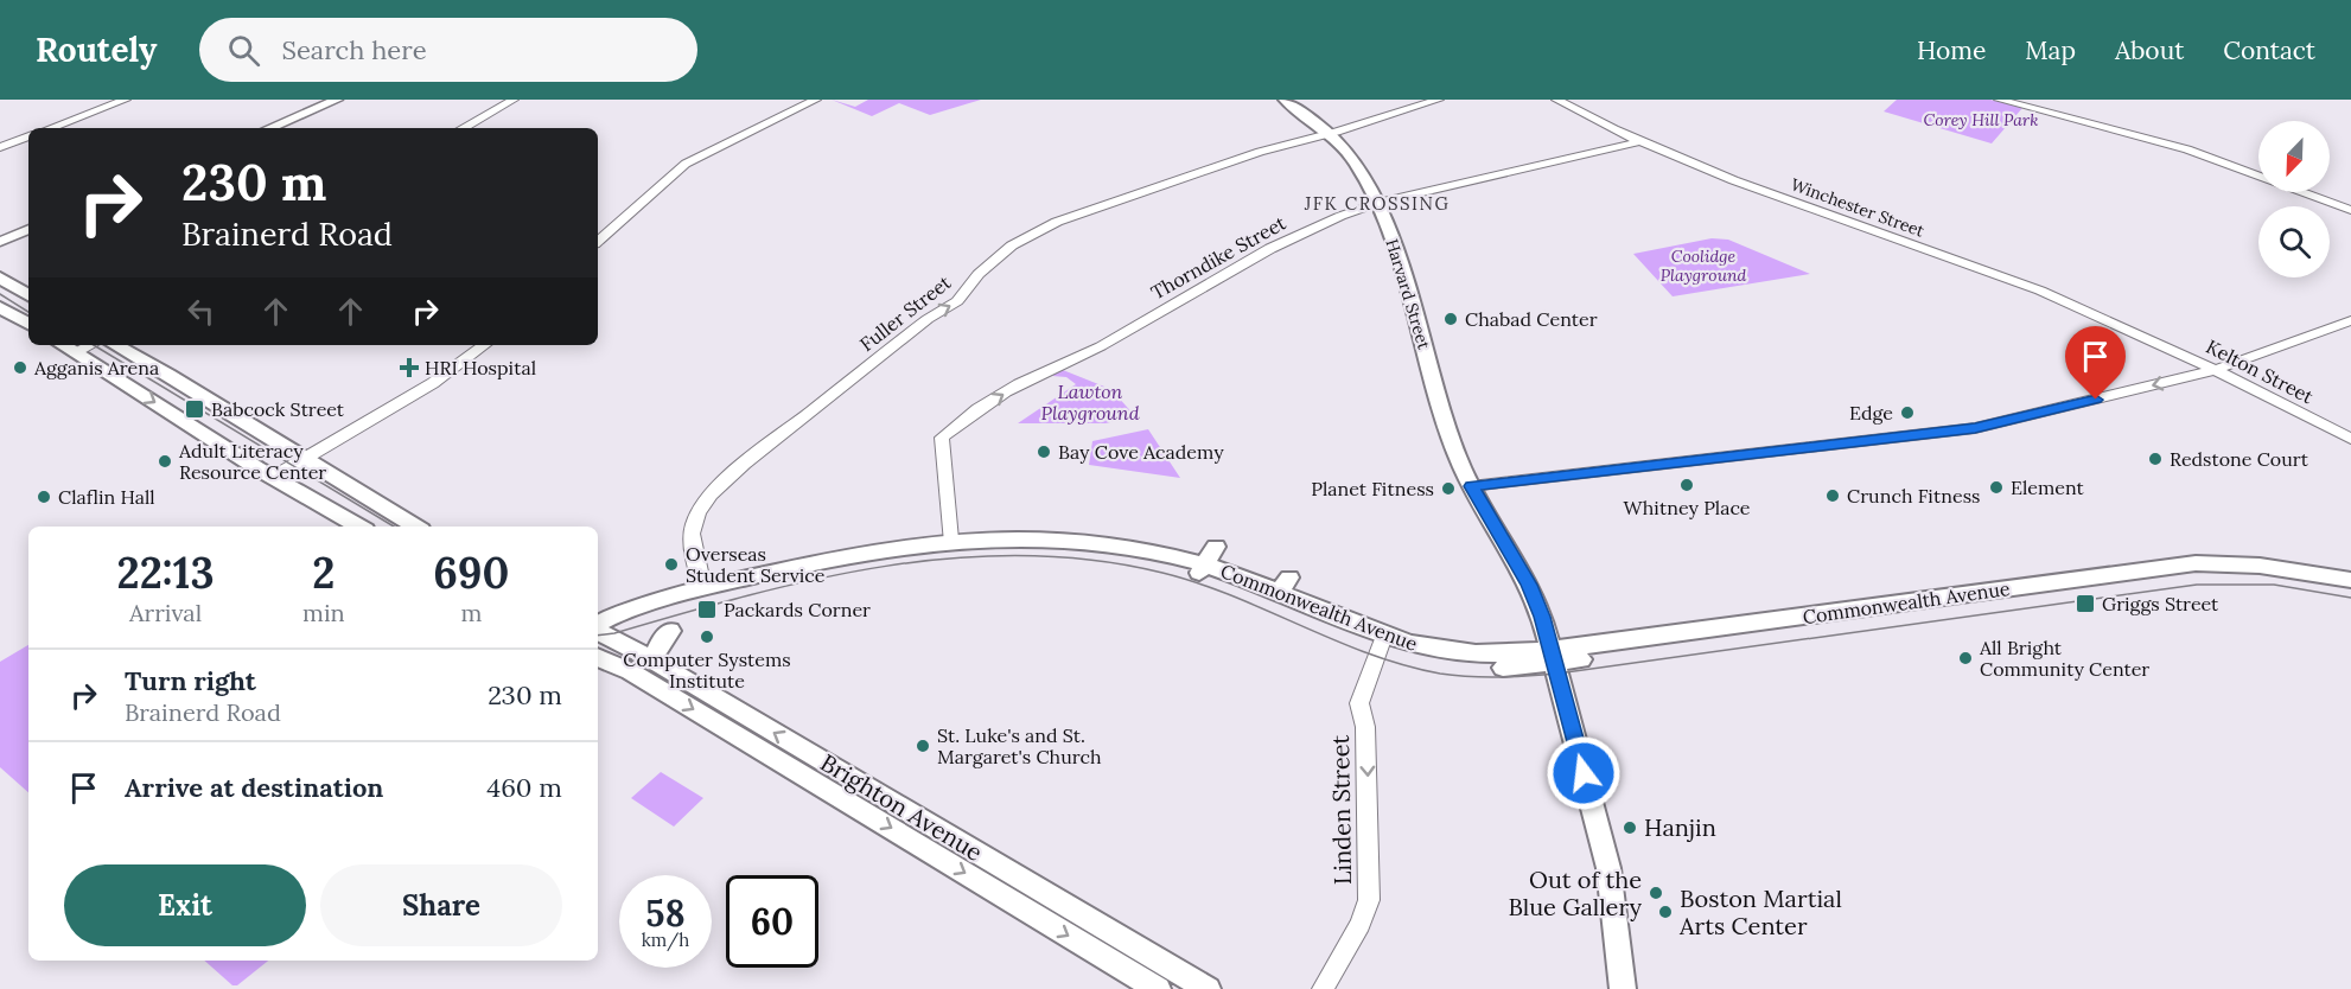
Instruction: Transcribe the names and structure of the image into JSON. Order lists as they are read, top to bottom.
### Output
{
  "streets": {
    "main road": ["Harvard Street", "Commonwealth Avenue", "Brighton Avenue"],
    "street": [
      "Winchester Street",
      "Thorndike Street",
      "Fuller Street",
      "Kelton Street",
      "Linden Street"
    ]
  },
  "crossings": [
    ["Winchester Street", "Thorndike Street"],
    ["Winchester Street", "Kelton Street"],
    ["Thorndike Street", "Harvard Street"],
    ["Thorndike Street", "Commonwealth Avenue"],
    ["Harvard Street", "Fuller Street"],
    ["Harvard Street", "Commonwealth Avenue"],
    ["Fuller Street", "Commonwealth Avenue"],
    ["Commonwealth Avenue", "Linden Street"]
  ],
  "one_way": ["Thorndike Street", "Fuller Street", "Linden Street"],
  "districts": ["JFK CROSSING"],
  "parks": ["Corey Hill Park", "Coolidge Playground", "Lawton Playground"],
  "places": {
    "other": [
      "Chabad Center",
      "Agganis Arena",
      "Edge",
      "Bay Cove Academy",
      "Redstone Court",
      "Adult Literacy Resource Center",
      "Whitney Place",
      "Element",
      "Planet Fitness",
      "Crunch Fitness",
      "Claflin Hall",
      "Overseas Student Service",
      "Computer Systems Institute",
      "All Bright Community Center",
      "St. Luke's and St. Margaret's Church",
      "Hanjin",
      "Out of the Blue Gallery",
      "Boston Martial Arts Center"
    ],
    "health": ["HRI Hospital"],
    "transit": ["Babcock Street", "Griggs Street", "Packards Corner"]
  },
  "north": "bottom left",
  "page": {
    "header": "Routely",
    "search": "Search here",
    "nav": [
      "Home",
      "Map",
      "About",
      "Contact"
    ],
    "turn": ["230 m", "Brainerd Road"],
    "eta": [
      "22:13",
      "Arrival",
      "2",
      "min",
      "690",
      "m"
    ],
    "list": [
      {
        "name": "Turn right",
        "note": "Brainerd Road",
        "value": "230 m"
      },
      {
        "name": "Arrive at destination",
        "value": "460 m"
      }
    ],
    "buttons": ["Exit", "Share"],
    "speed": "58 km/h",
    "limit": "60"
  }
}
